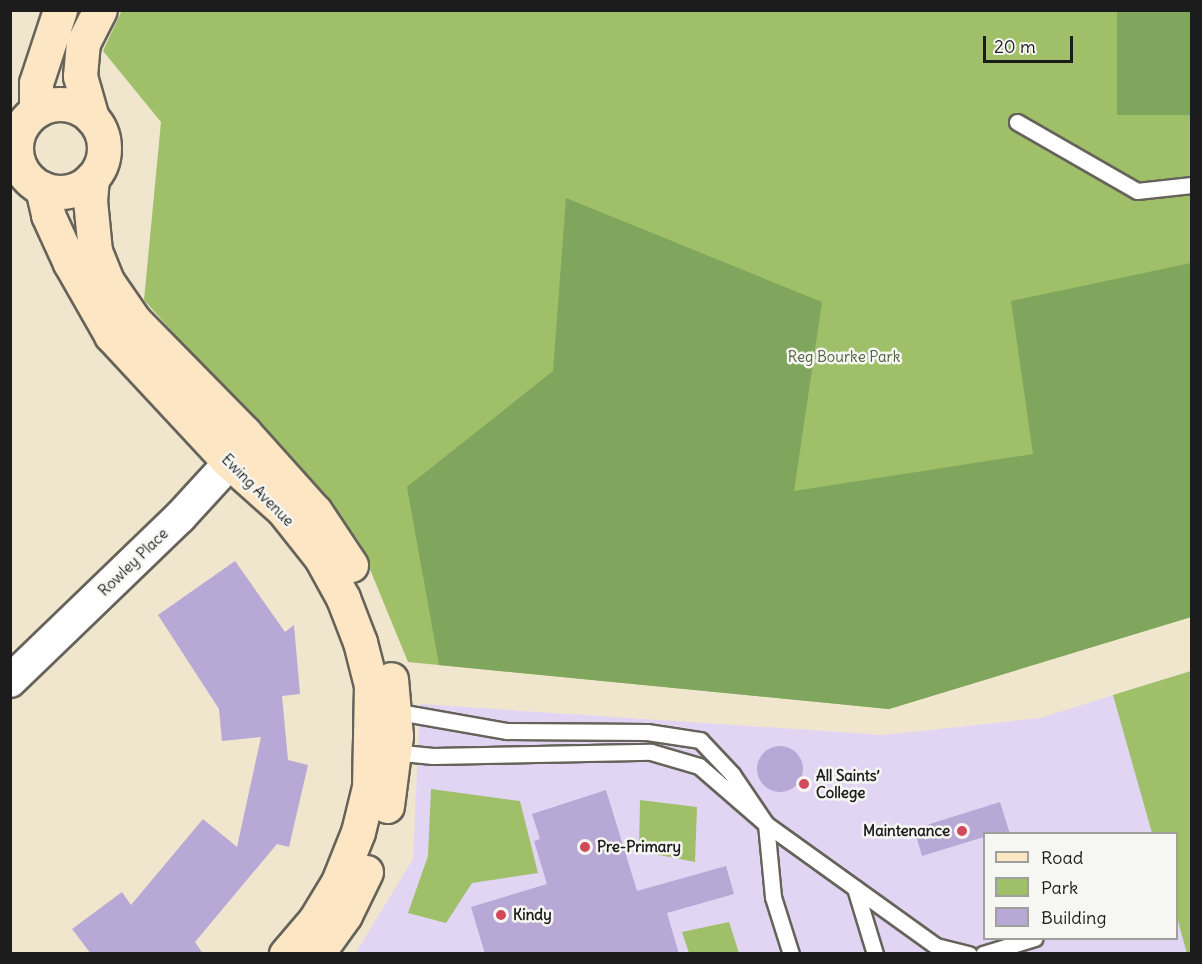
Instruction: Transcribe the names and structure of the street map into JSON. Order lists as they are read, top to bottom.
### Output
{
  "streets": {
    "street": ["Ewing Avenue", "Rowley Place"]
  },
  "crossings": [
    ["Ewing Avenue", "Rowley Place"]
  ],
  "parks": ["Reg Bourke Park"],
  "places": [
    "All Saints’ College",
    "Maintenance",
    "Pre-Primary",
    "Kindy"
  ],
  "legend": ["Road", "Park", "Building"],
  "scale_bar": "20 m"
}
